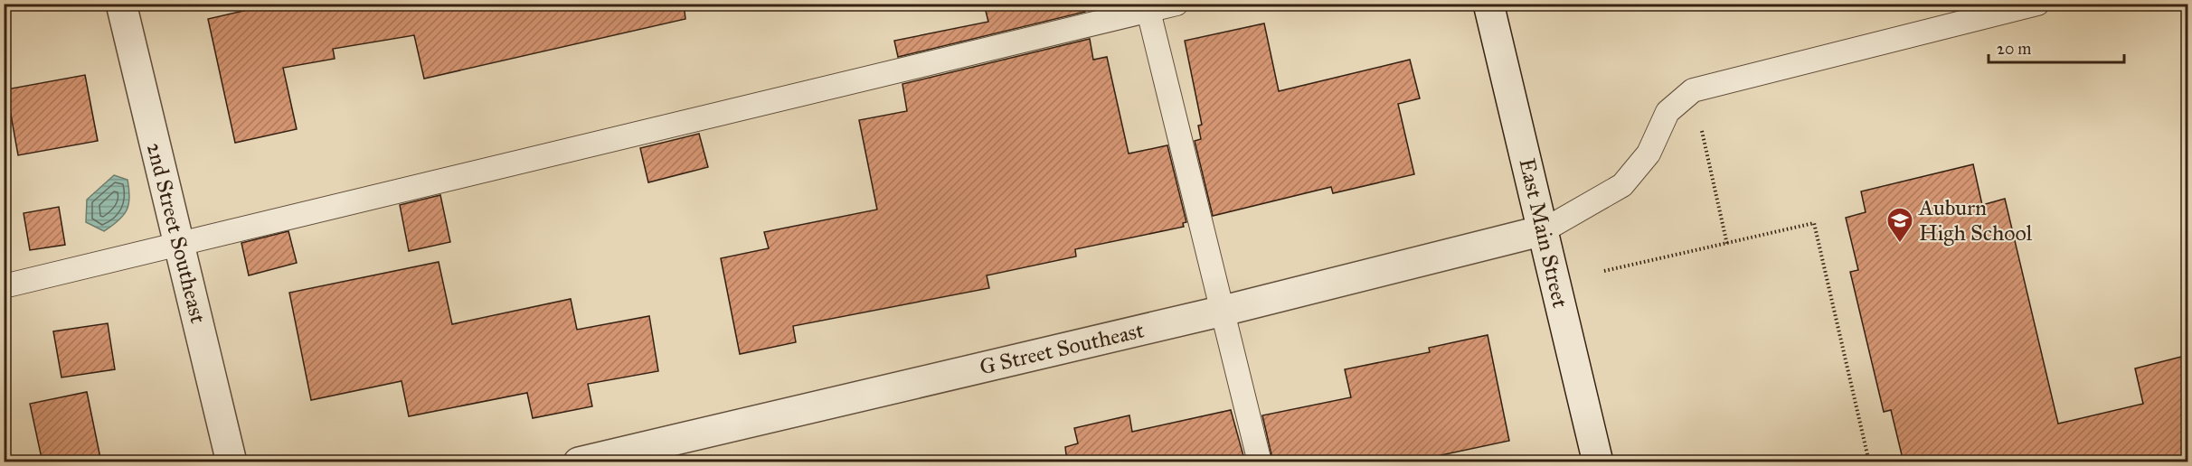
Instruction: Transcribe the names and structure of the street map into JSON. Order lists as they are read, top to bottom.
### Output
{
  "streets": {
    "street": ["2nd Street Southeast", "East Main Street", "G Street Southeast"]
  },
  "crossings": [
    ["East Main Street", "G Street Southeast"]
  ],
  "places": {
    "school or university": ["Auburn High School"]
  },
  "scale_bar": "20 m"
}
